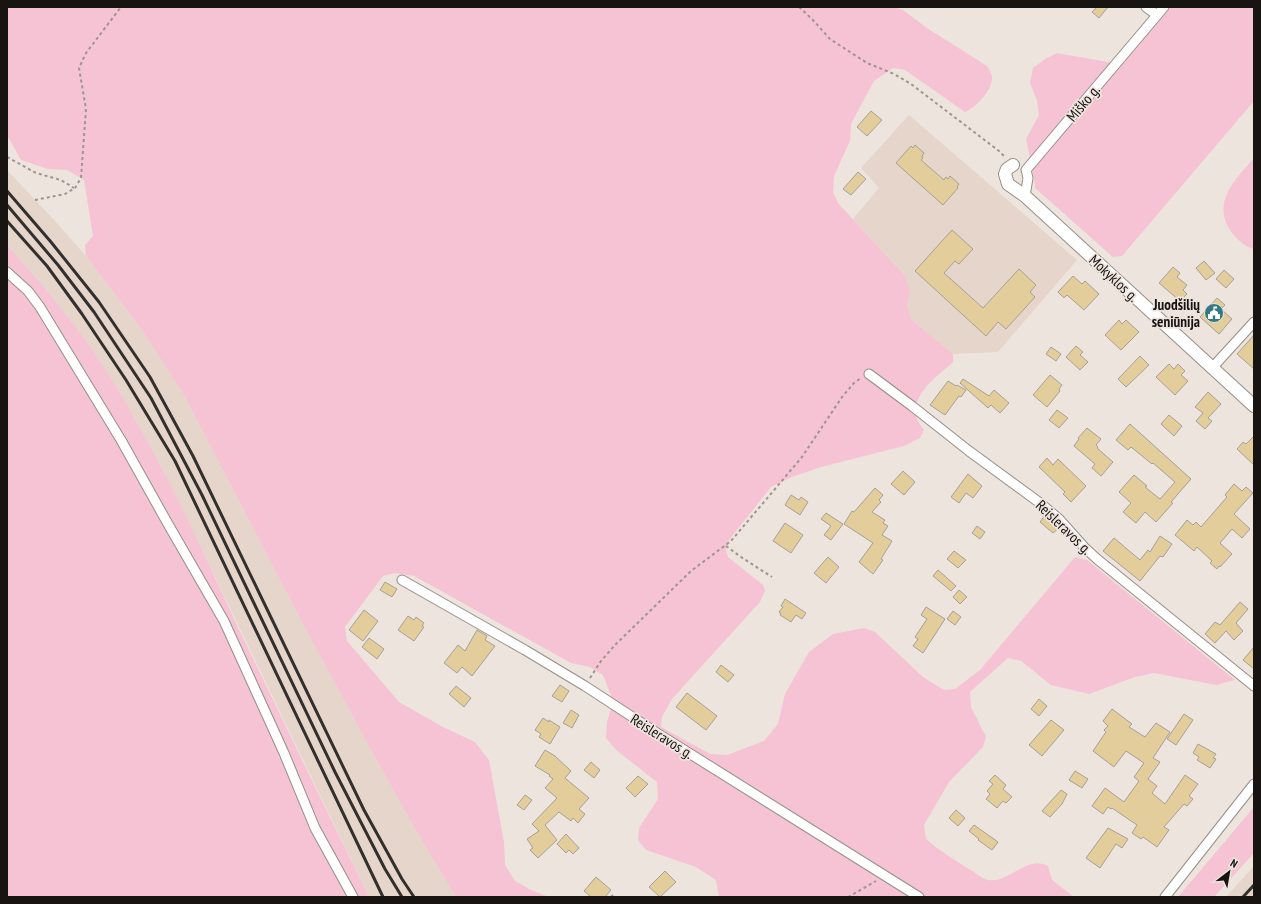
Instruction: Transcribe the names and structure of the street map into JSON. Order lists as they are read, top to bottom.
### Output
{
  "streets": {
    "main road": ["Mokyklos g."],
    "street": ["Miško g.", "Reisleravos g."]
  },
  "places": {
    "public building": ["Juodšilių seniūnija"]
  },
  "north": "top right"
}
